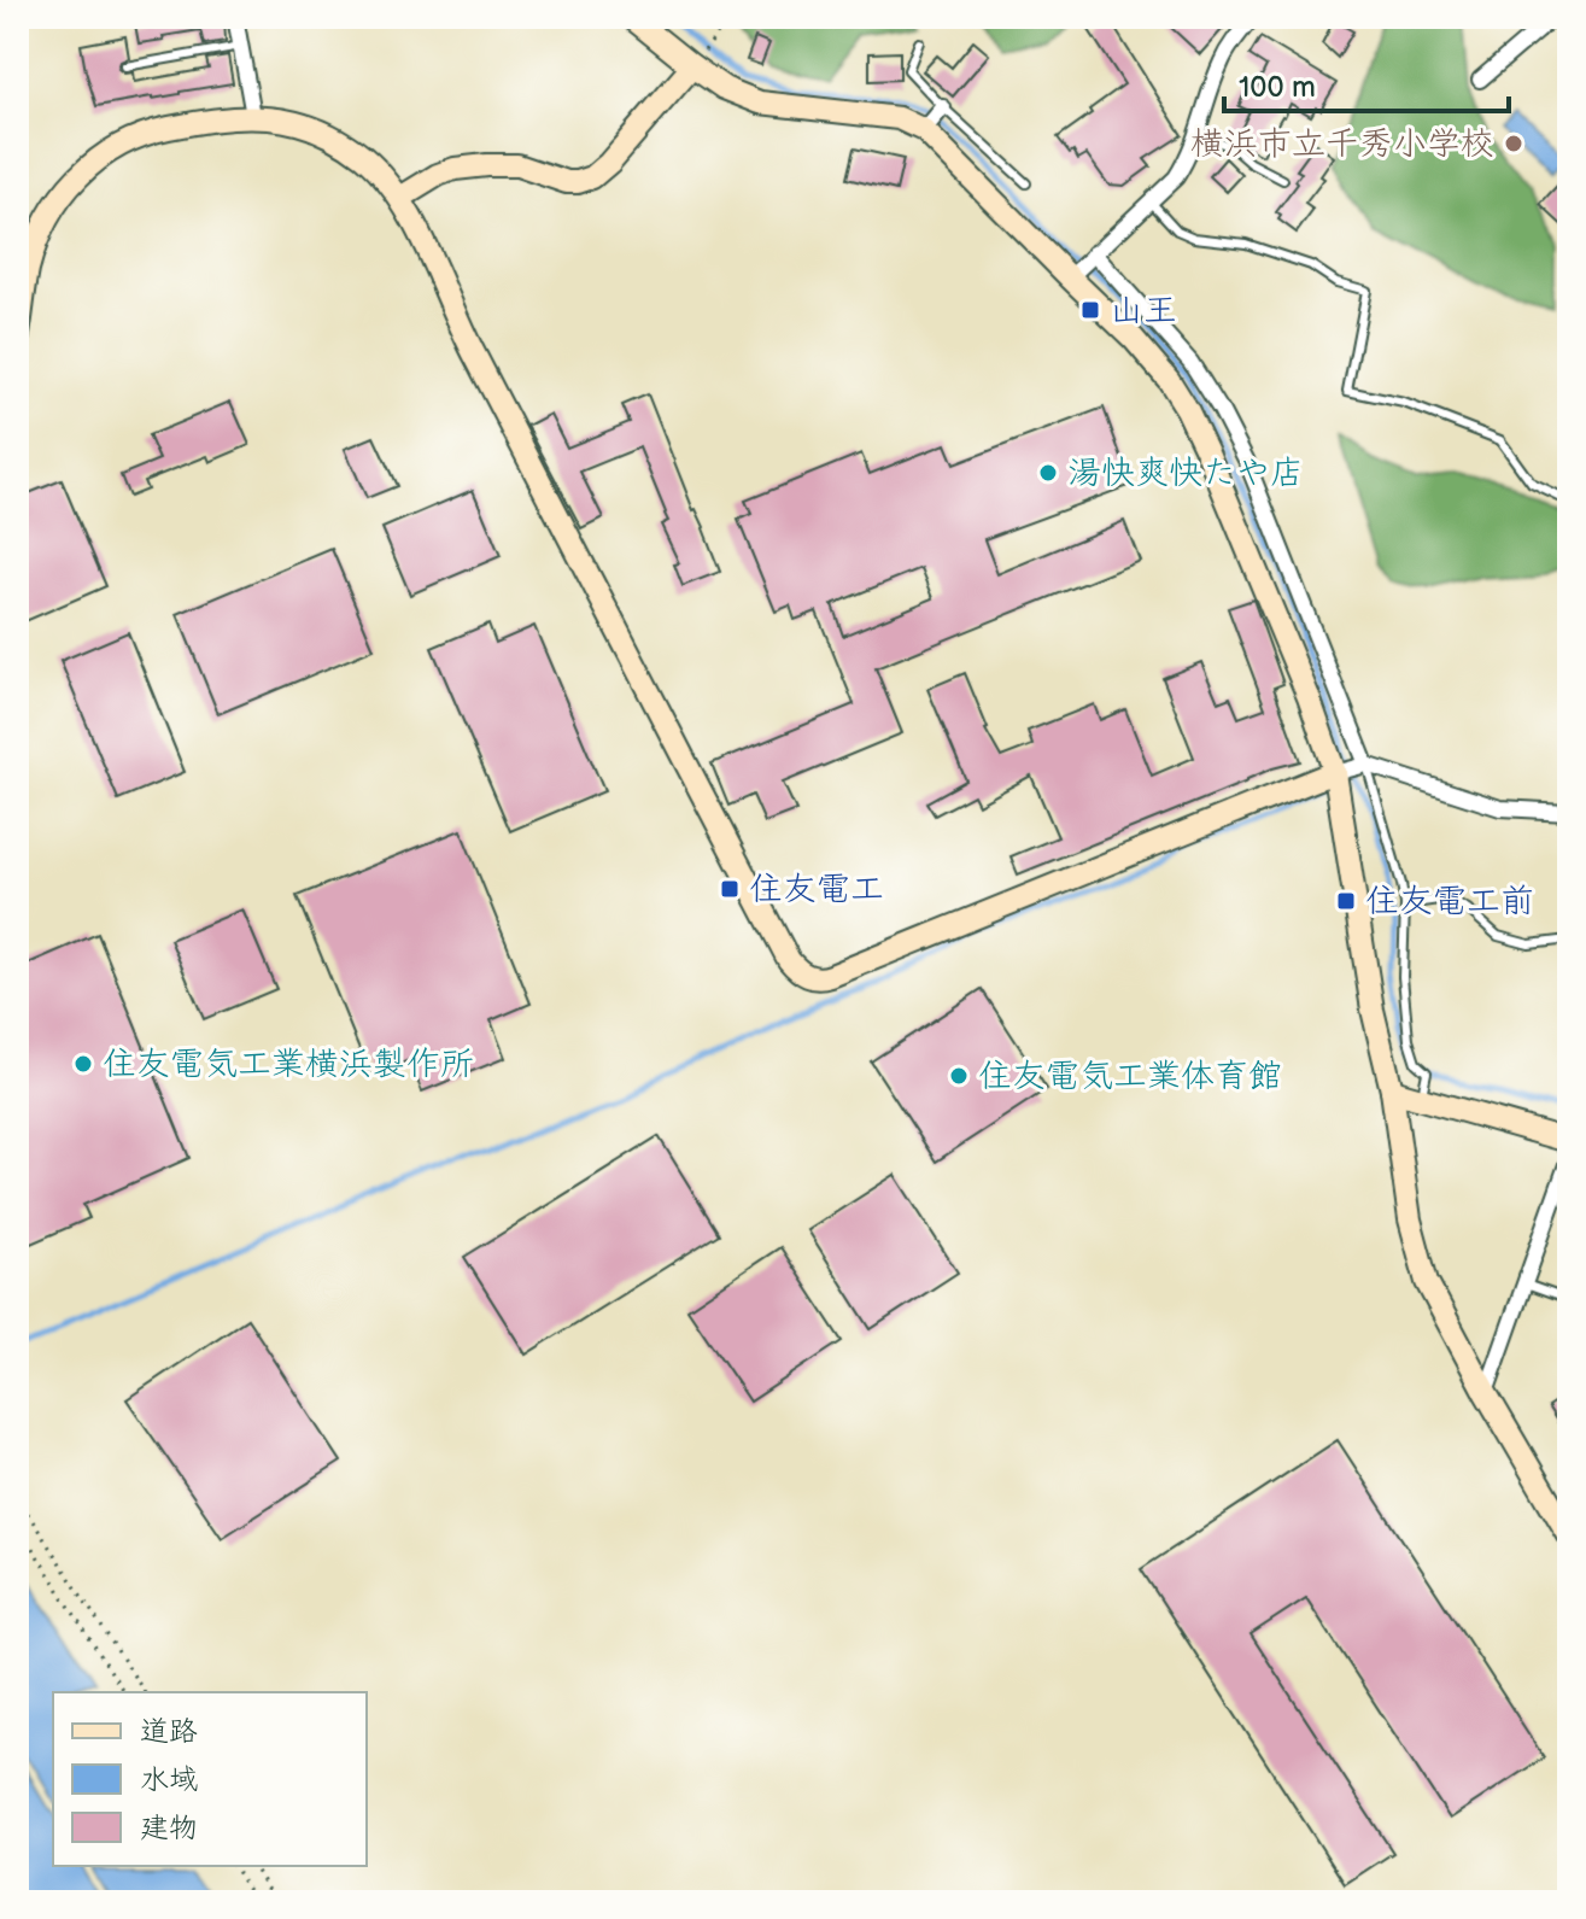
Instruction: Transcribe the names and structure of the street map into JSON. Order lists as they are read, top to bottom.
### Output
{
  "places": {
    "other": [
      "横浜市立千秀小学校",
      "湯快爽快たや店",
      "住友電気工業横浜製作所",
      "住友電気工業体育館"
    ],
    "transit": ["山王", "住友電工", "住友電工前"]
  },
  "legend": ["道路", "水域", "建物"],
  "scale_bar": "100 m"
}
